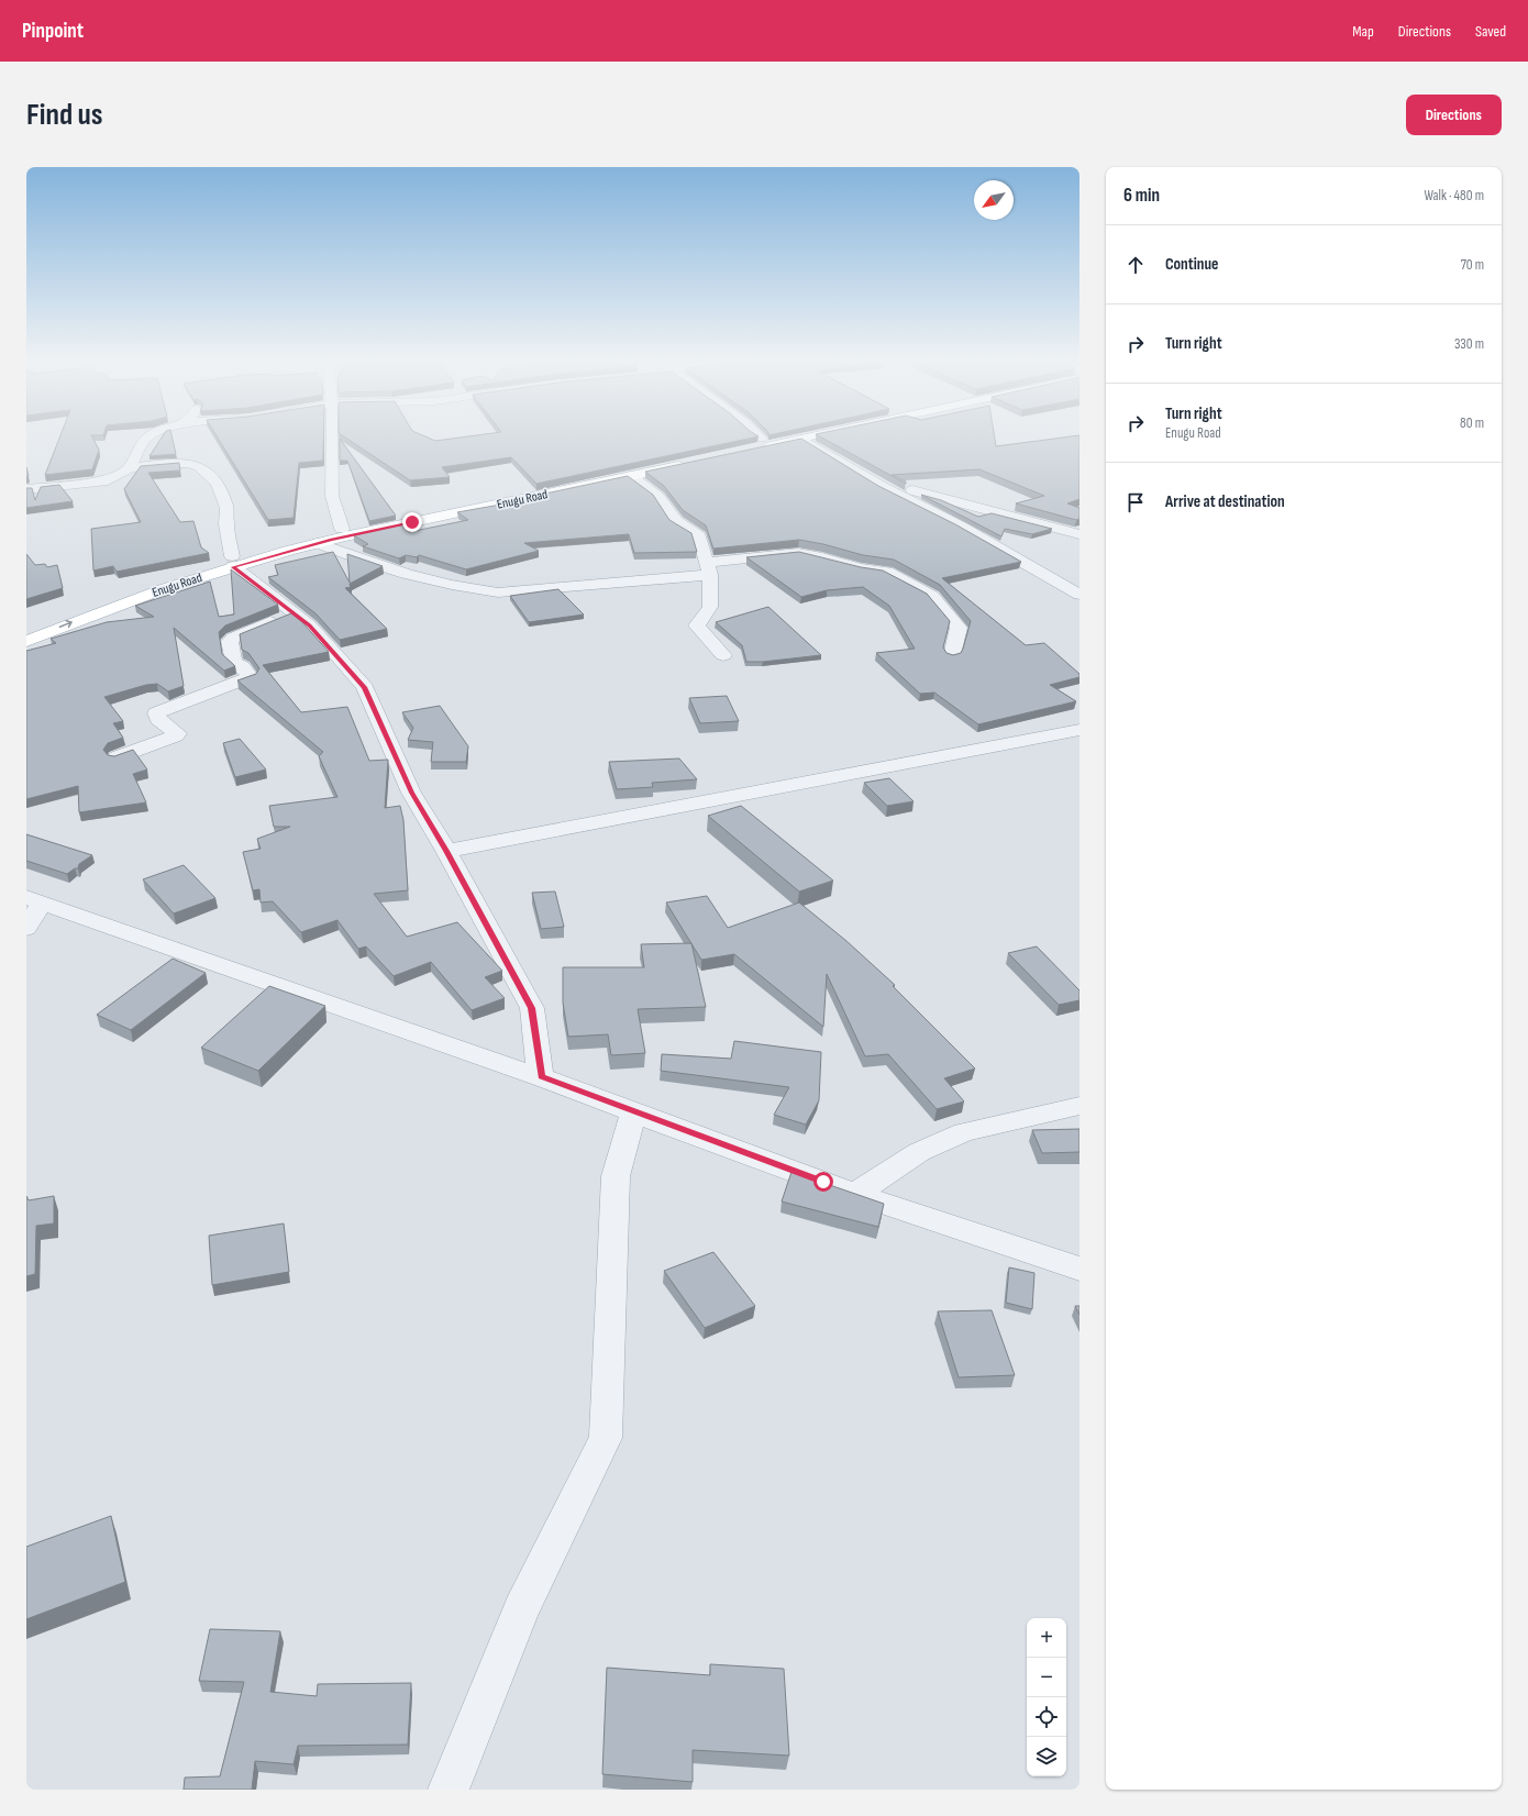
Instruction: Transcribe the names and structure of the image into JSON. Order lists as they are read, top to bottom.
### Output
{
  "streets": {
    "main road": ["Enugu Road"]
  },
  "north": "bottom left",
  "page": {
    "header": "Pinpoint",
    "nav": ["Map", "Directions", "Saved"],
    "buttons": "Directions",
    "title": "Find us",
    "heading": ["6 min", "Walk · 480 m"],
    "list": [
      ["Continue", "70 m"],
      ["Turn right", "330 m"],
      ["Turn right", "Enugu Road", "80 m"],
      "Arrive at destination"
    ],
    "map_buttons": ["+", "−"]
  }
}
